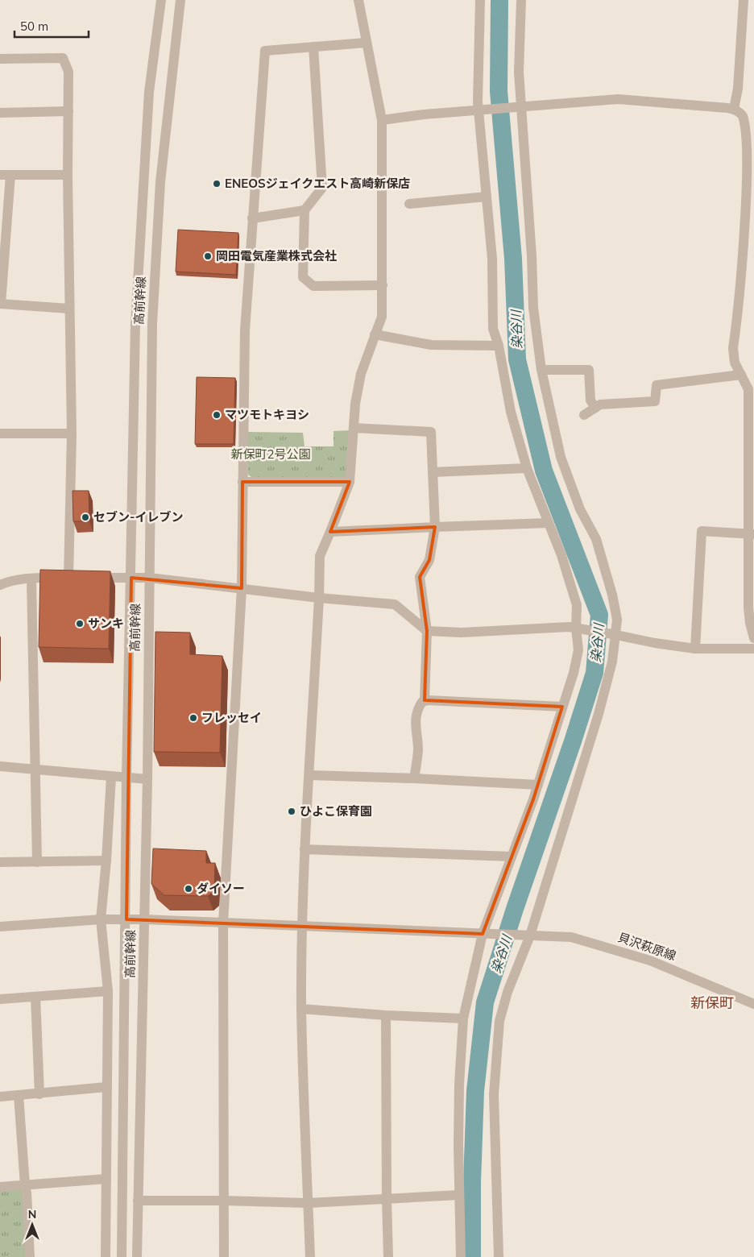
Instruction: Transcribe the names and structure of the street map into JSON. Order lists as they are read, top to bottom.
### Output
{
  "streets": {
    "street": ["高前幹線", "貝沢萩原線"]
  },
  "crossings": [
    ["高前幹線", "貝沢萩原線"]
  ],
  "districts": ["新保町"],
  "water": ["染谷川"],
  "parks": ["新保町2号公園"],
  "places": [
    "ENEOSジェイクエスト高崎新保店",
    "岡田電気産業株式会社",
    "マツモトキヨシ",
    "セブン-イレブン",
    "サンキ",
    "フレッセイ",
    "ひよこ保育園",
    "ダイソー"
  ],
  "scale_bar": "50 m",
  "north": "top"
}
